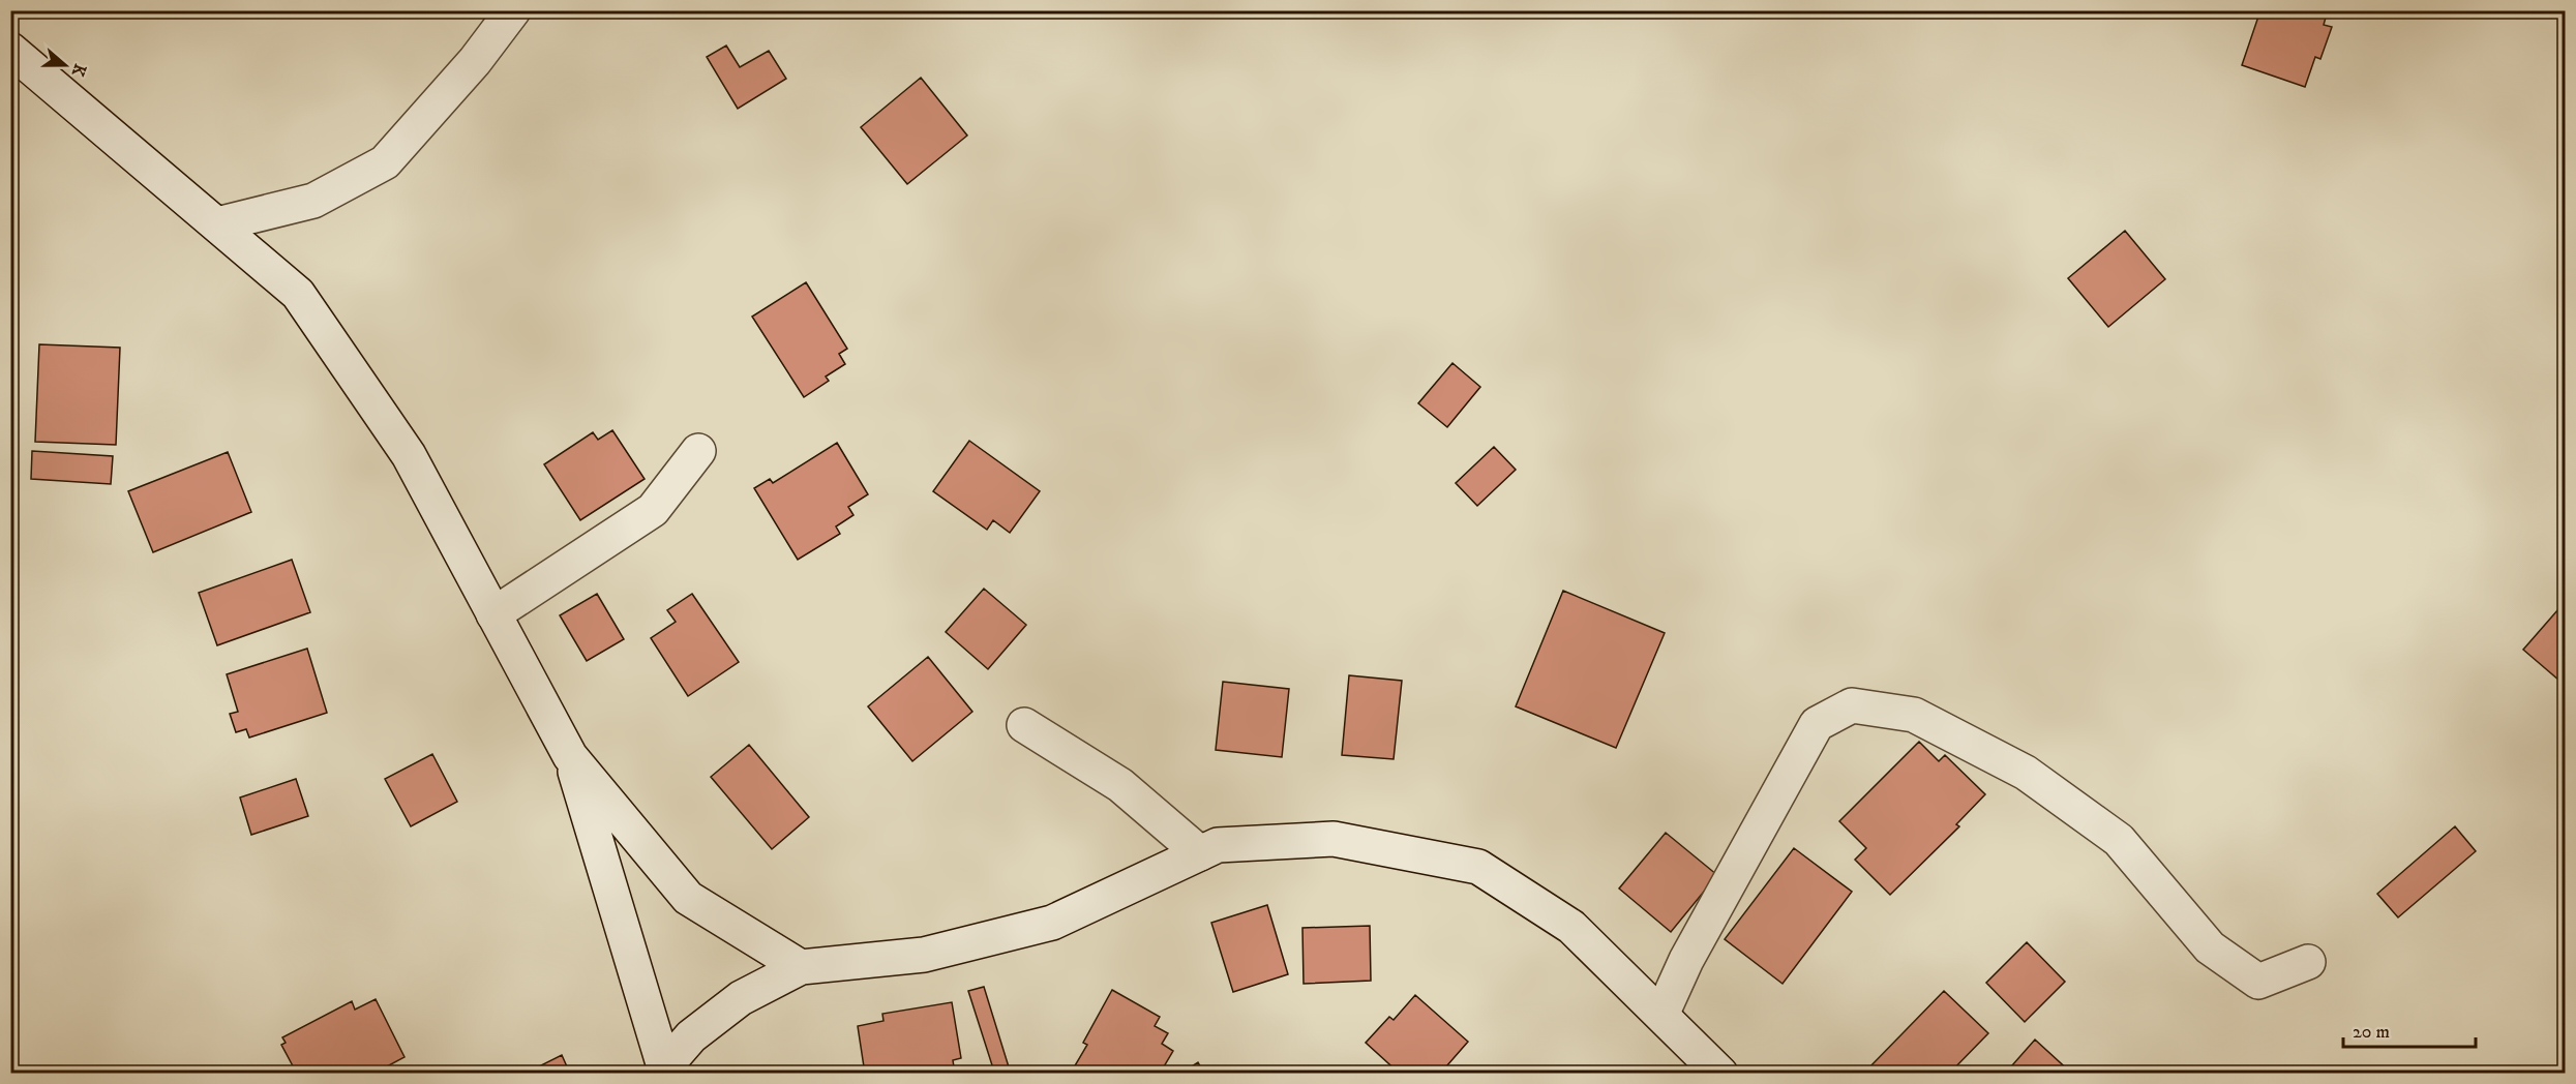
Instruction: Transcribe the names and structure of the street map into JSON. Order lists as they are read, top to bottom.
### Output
{
  "scale_bar": "20 m",
  "north": "right"
}
